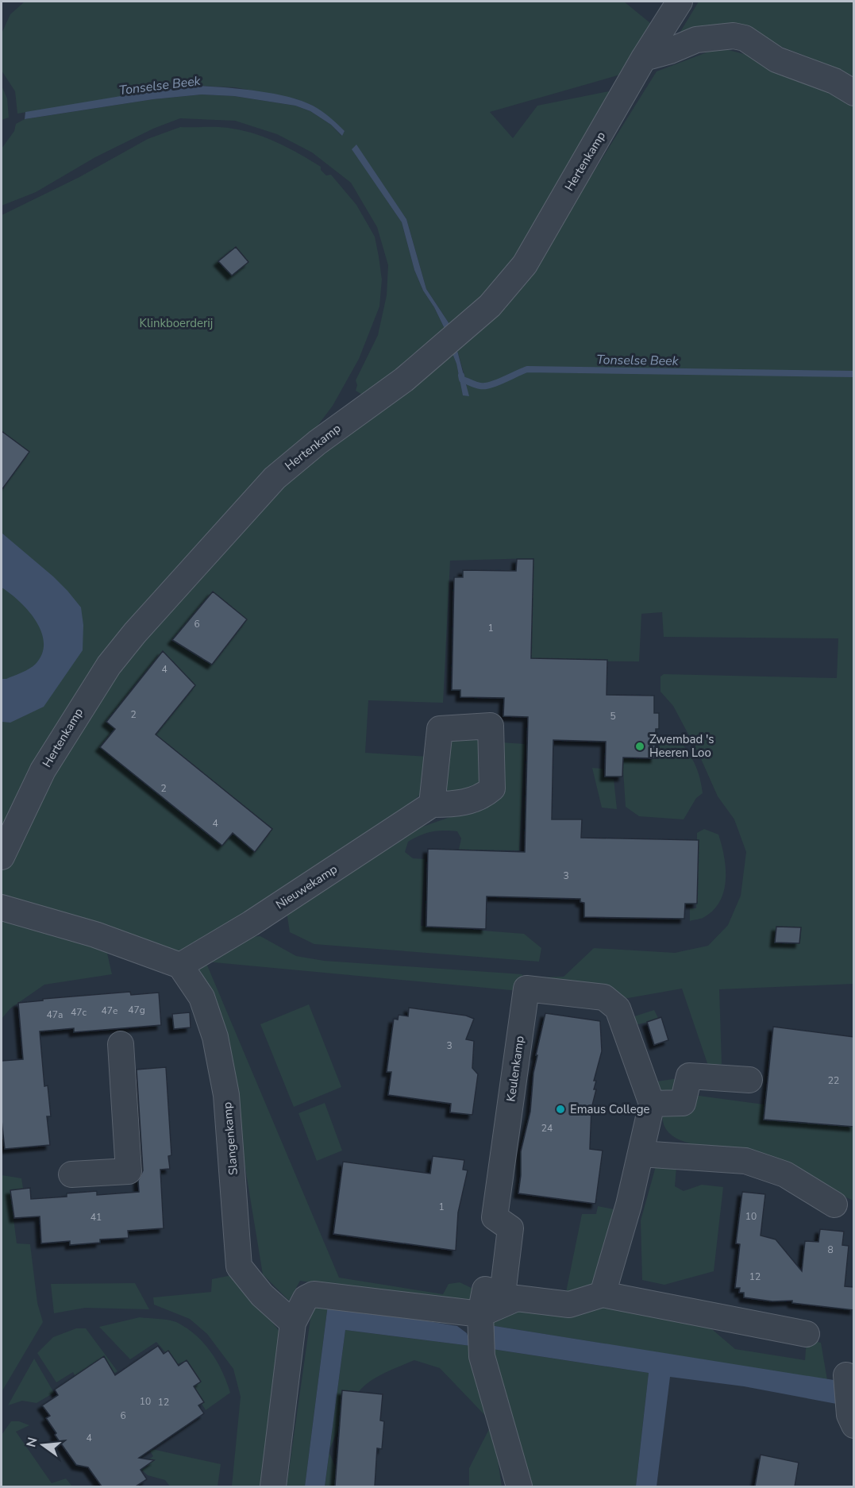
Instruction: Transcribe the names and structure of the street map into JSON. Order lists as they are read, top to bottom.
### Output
{
  "streets": {
    "street": [
      "Hertenkamp",
      "Nieuwekamp",
      "Keulenkamp",
      "Slangenkamp"
    ]
  },
  "crossings": [
    ["Nieuwekamp", "Slangenkamp"]
  ],
  "water": ["Tonselse Beek"],
  "parks": ["Klinkboerderij"],
  "places": ["Zwembad 's Heeren Loo", "Emaus College"],
  "house_numbers": [
    "6",
    "1",
    "4",
    "2",
    "5",
    "2",
    "4",
    "3",
    "47g",
    "47e",
    "47c",
    "47a",
    "3",
    "22",
    "24",
    "1",
    "10",
    "41",
    "8",
    "12",
    "10",
    "12",
    "6",
    "4"
  ],
  "north": "left"
}
